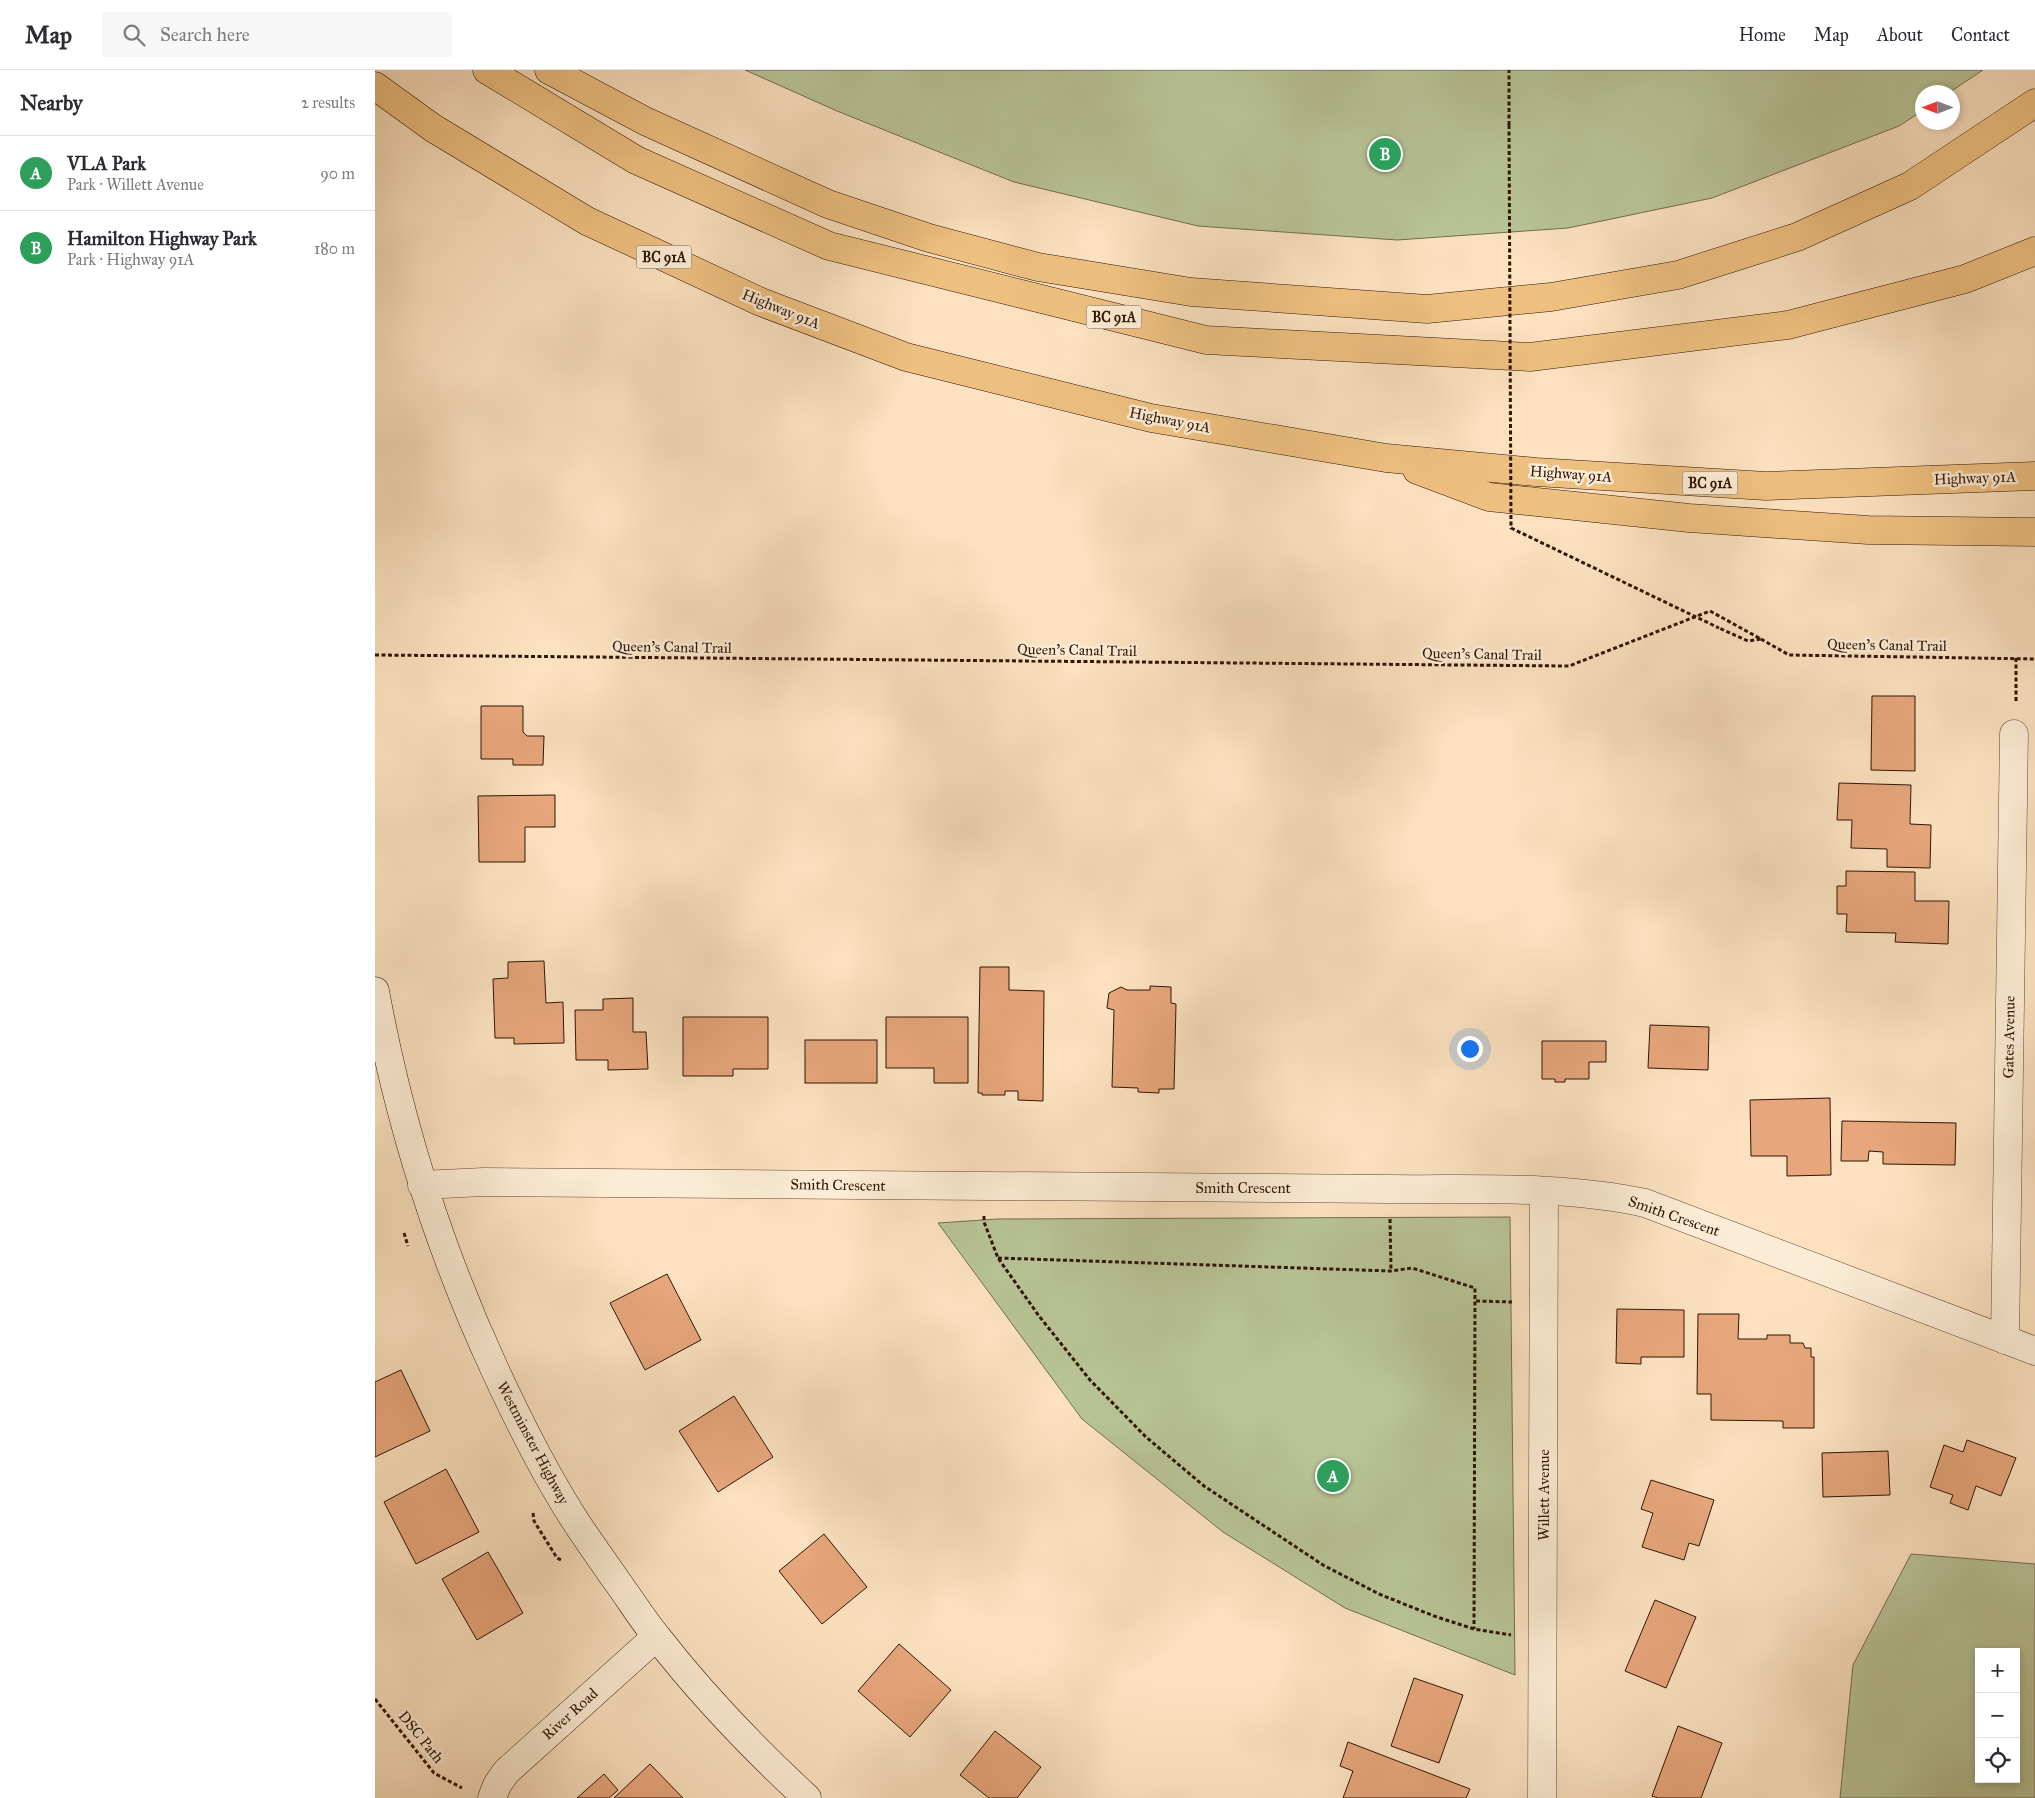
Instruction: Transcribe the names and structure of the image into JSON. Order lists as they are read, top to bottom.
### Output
{
  "streets": {
    "highway": ["BC 91A", "Highway 91A"],
    "street": [
      "Gates Avenue",
      "Smith Crescent",
      "Westminster Highway",
      "Willett Avenue",
      "River Road"
    ],
    "path": ["Queen's Canal Trail", "DSC Path"]
  },
  "crossings": [
    ["Gates Avenue", "Smith Crescent"],
    ["Smith Crescent", "Westminster Highway"],
    ["Smith Crescent", "Willett Avenue"],
    ["Westminster Highway", "River Road"]
  ],
  "north": "left",
  "page": {
    "header": "Map",
    "search": "Search here",
    "nav": [
      "Home",
      "Map",
      "About",
      "Contact"
    ],
    "heading": ["Nearby", "2 results"],
    "list": [
      {
        "mark": "A",
        "name": "VLA Park",
        "note": "Park · Willett Avenue",
        "value": "90 m"
      },
      {
        "mark": "B",
        "name": "Hamilton Highway Park",
        "note": "Park · Highway 91A",
        "value": "180 m"
      }
    ],
    "pins": ["B", "A"],
    "map_buttons": ["+", "−"]
  }
}
